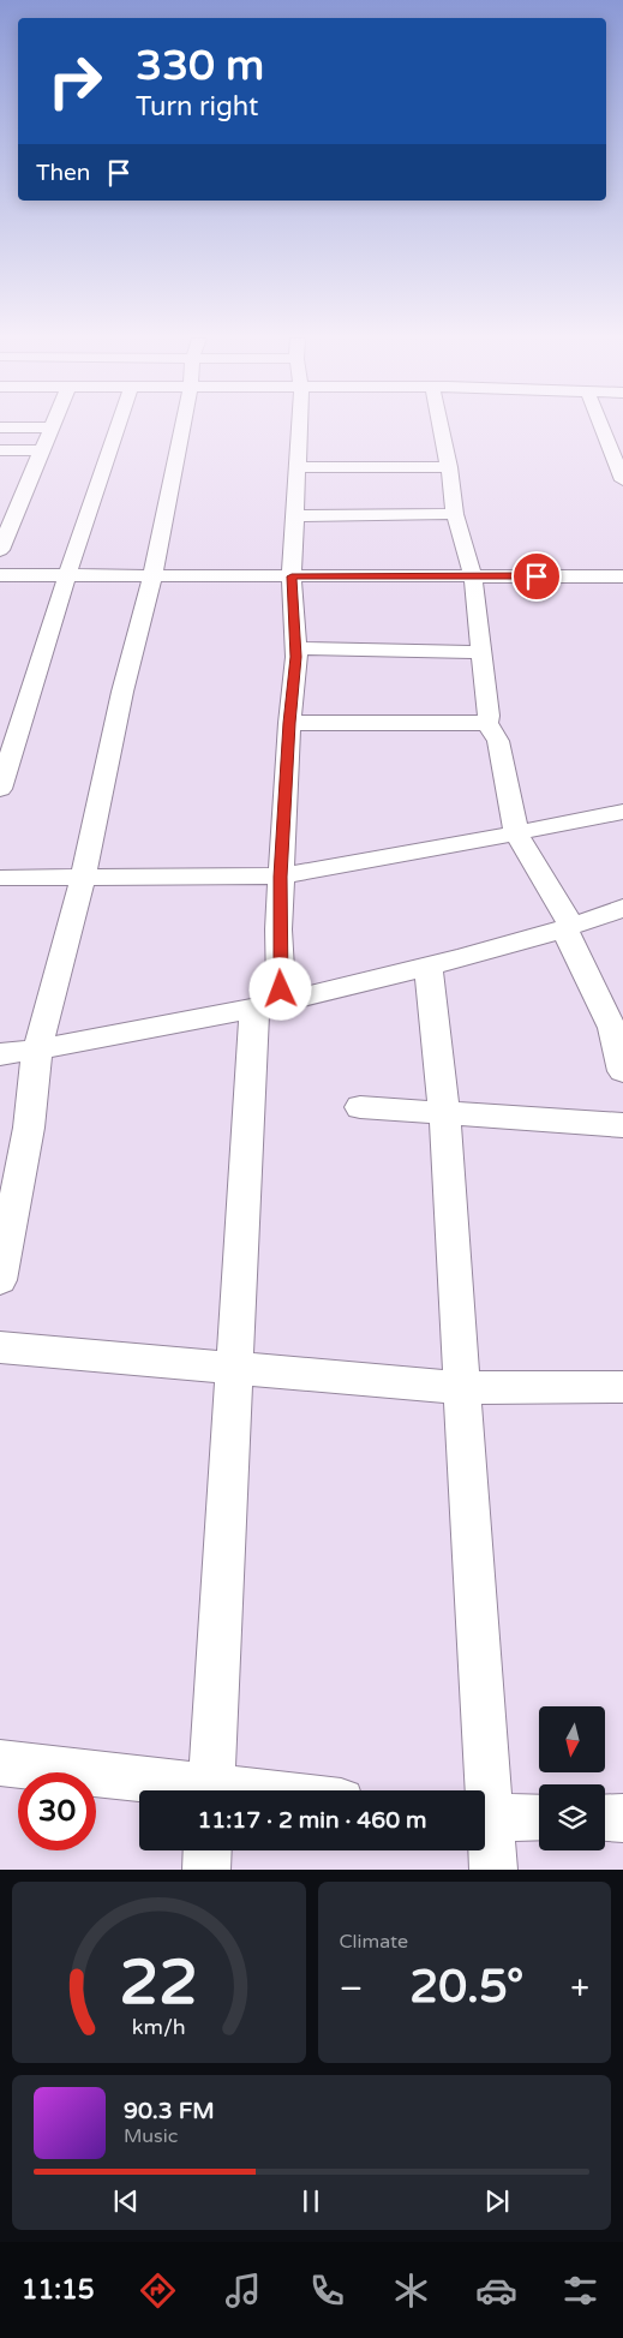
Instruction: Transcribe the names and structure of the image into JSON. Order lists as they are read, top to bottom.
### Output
{
  "north": "bottom",
  "page": {
    "turn": ["330 m", "Turn right"],
    "then": "Then",
    "limit": "30",
    "trip": "11:17 · 2 min · 460 m",
    "tile": "Climate",
    "heat": ["−", "20.5°", "+"],
    "song": ["90.3 FM", "Music"],
    "tabs": "11:15",
    "gauge": ["22", "km/h"]
  }
}
